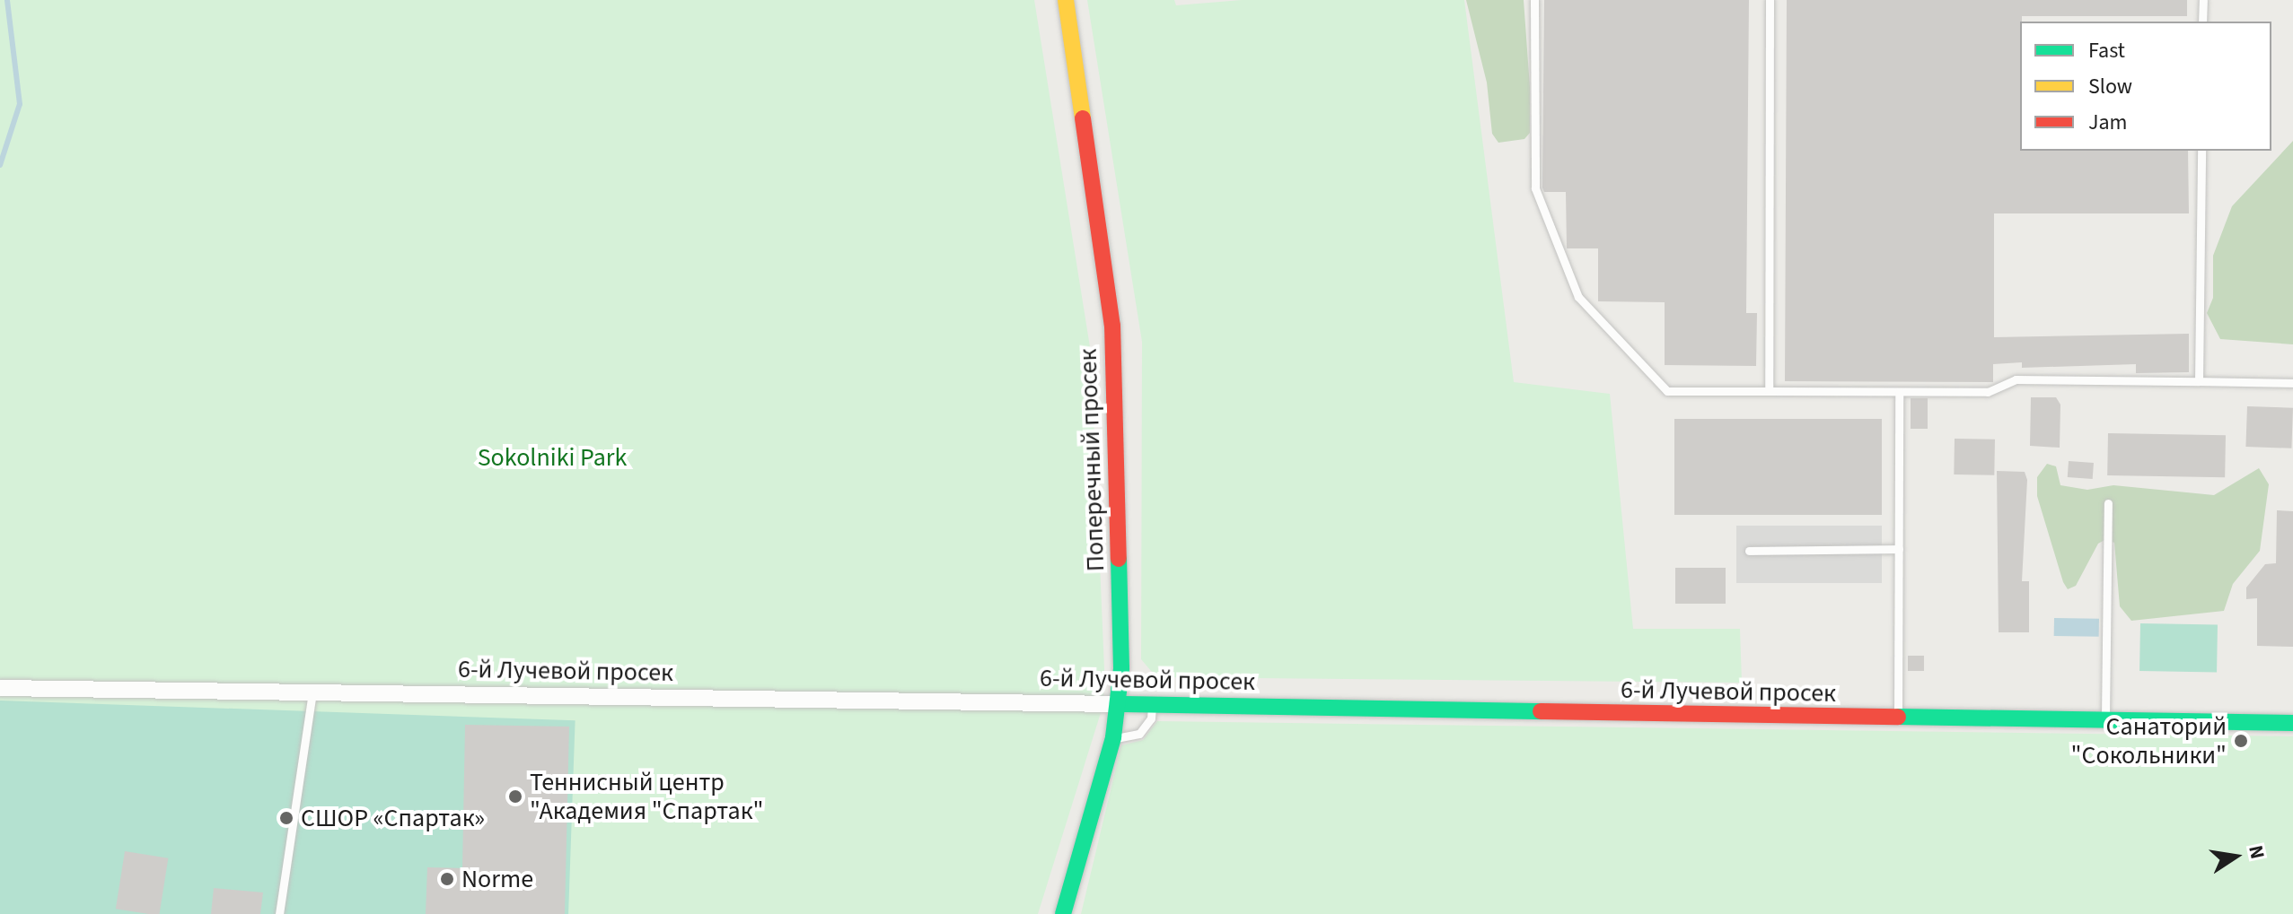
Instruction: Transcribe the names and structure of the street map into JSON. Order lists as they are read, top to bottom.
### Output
{
  "streets": {
    "street": ["Поперечный просек", "6-й Лучевой просек"]
  },
  "crossings": [
    ["Поперечный просек", "6-й Лучевой просек"]
  ],
  "parks": ["Sokolniki Park"],
  "places": [
    "Санаторий \"Сокольники\"",
    "Теннисный центр \"Академия \"Спартак\"",
    "СШОР «Спартак»",
    "Norme"
  ],
  "legend": ["Fast", "Slow", "Jam"],
  "north": "right"
}
